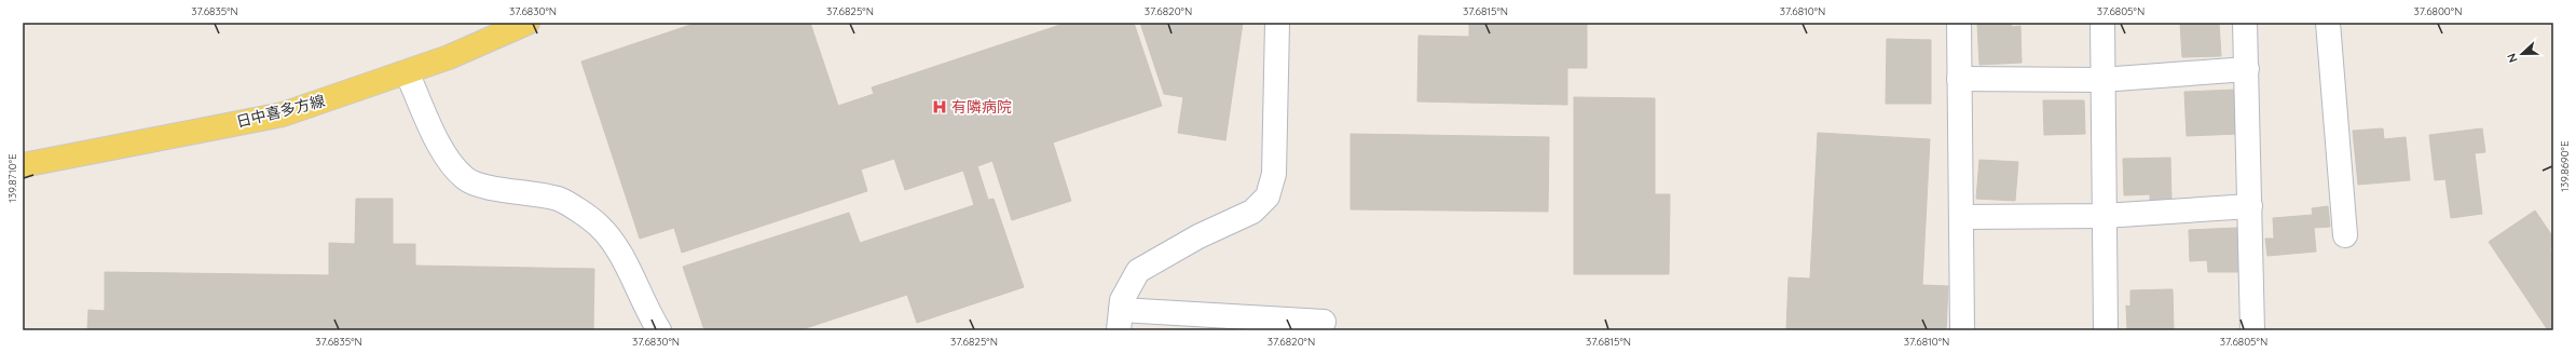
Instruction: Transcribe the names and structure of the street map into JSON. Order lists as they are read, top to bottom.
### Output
{
  "streets": {
    "main road": ["日中喜多方線"]
  },
  "places": {
    "hospital": ["有隣病院"]
  },
  "north": "left",
  "coordinates": [
    "37.6835°N",
    "37.6830°N",
    "37.6825°N",
    "37.6820°N",
    "37.6815°N",
    "37.6810°N",
    "37.6805°N",
    "37.6800°N",
    "139.8690°E",
    "139.8710°E"
  ]
}
